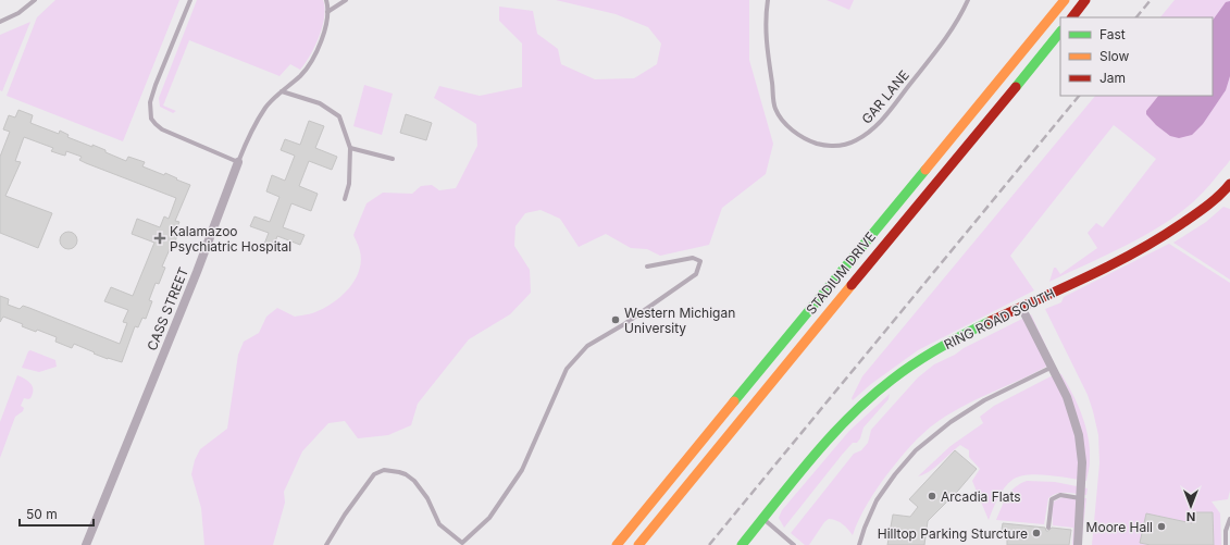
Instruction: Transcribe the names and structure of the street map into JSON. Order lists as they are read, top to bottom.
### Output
{
  "streets": {
    "main road": ["STADIUM DRIVE", "RING ROAD SOUTH"],
    "street": ["CASS STREET"],
    "lane": ["GAR LANE"]
  },
  "places": {
    "health": ["Kalamazoo Psychiatric Hospital"],
    "other": [
      "Western Michigan University",
      "Arcadia Flats",
      "Moore Hall",
      "Hilltop Parking Sturcture"
    ]
  },
  "legend": ["Fast", "Slow", "Jam"],
  "scale_bar": "50 m",
  "north": "bottom"
}
